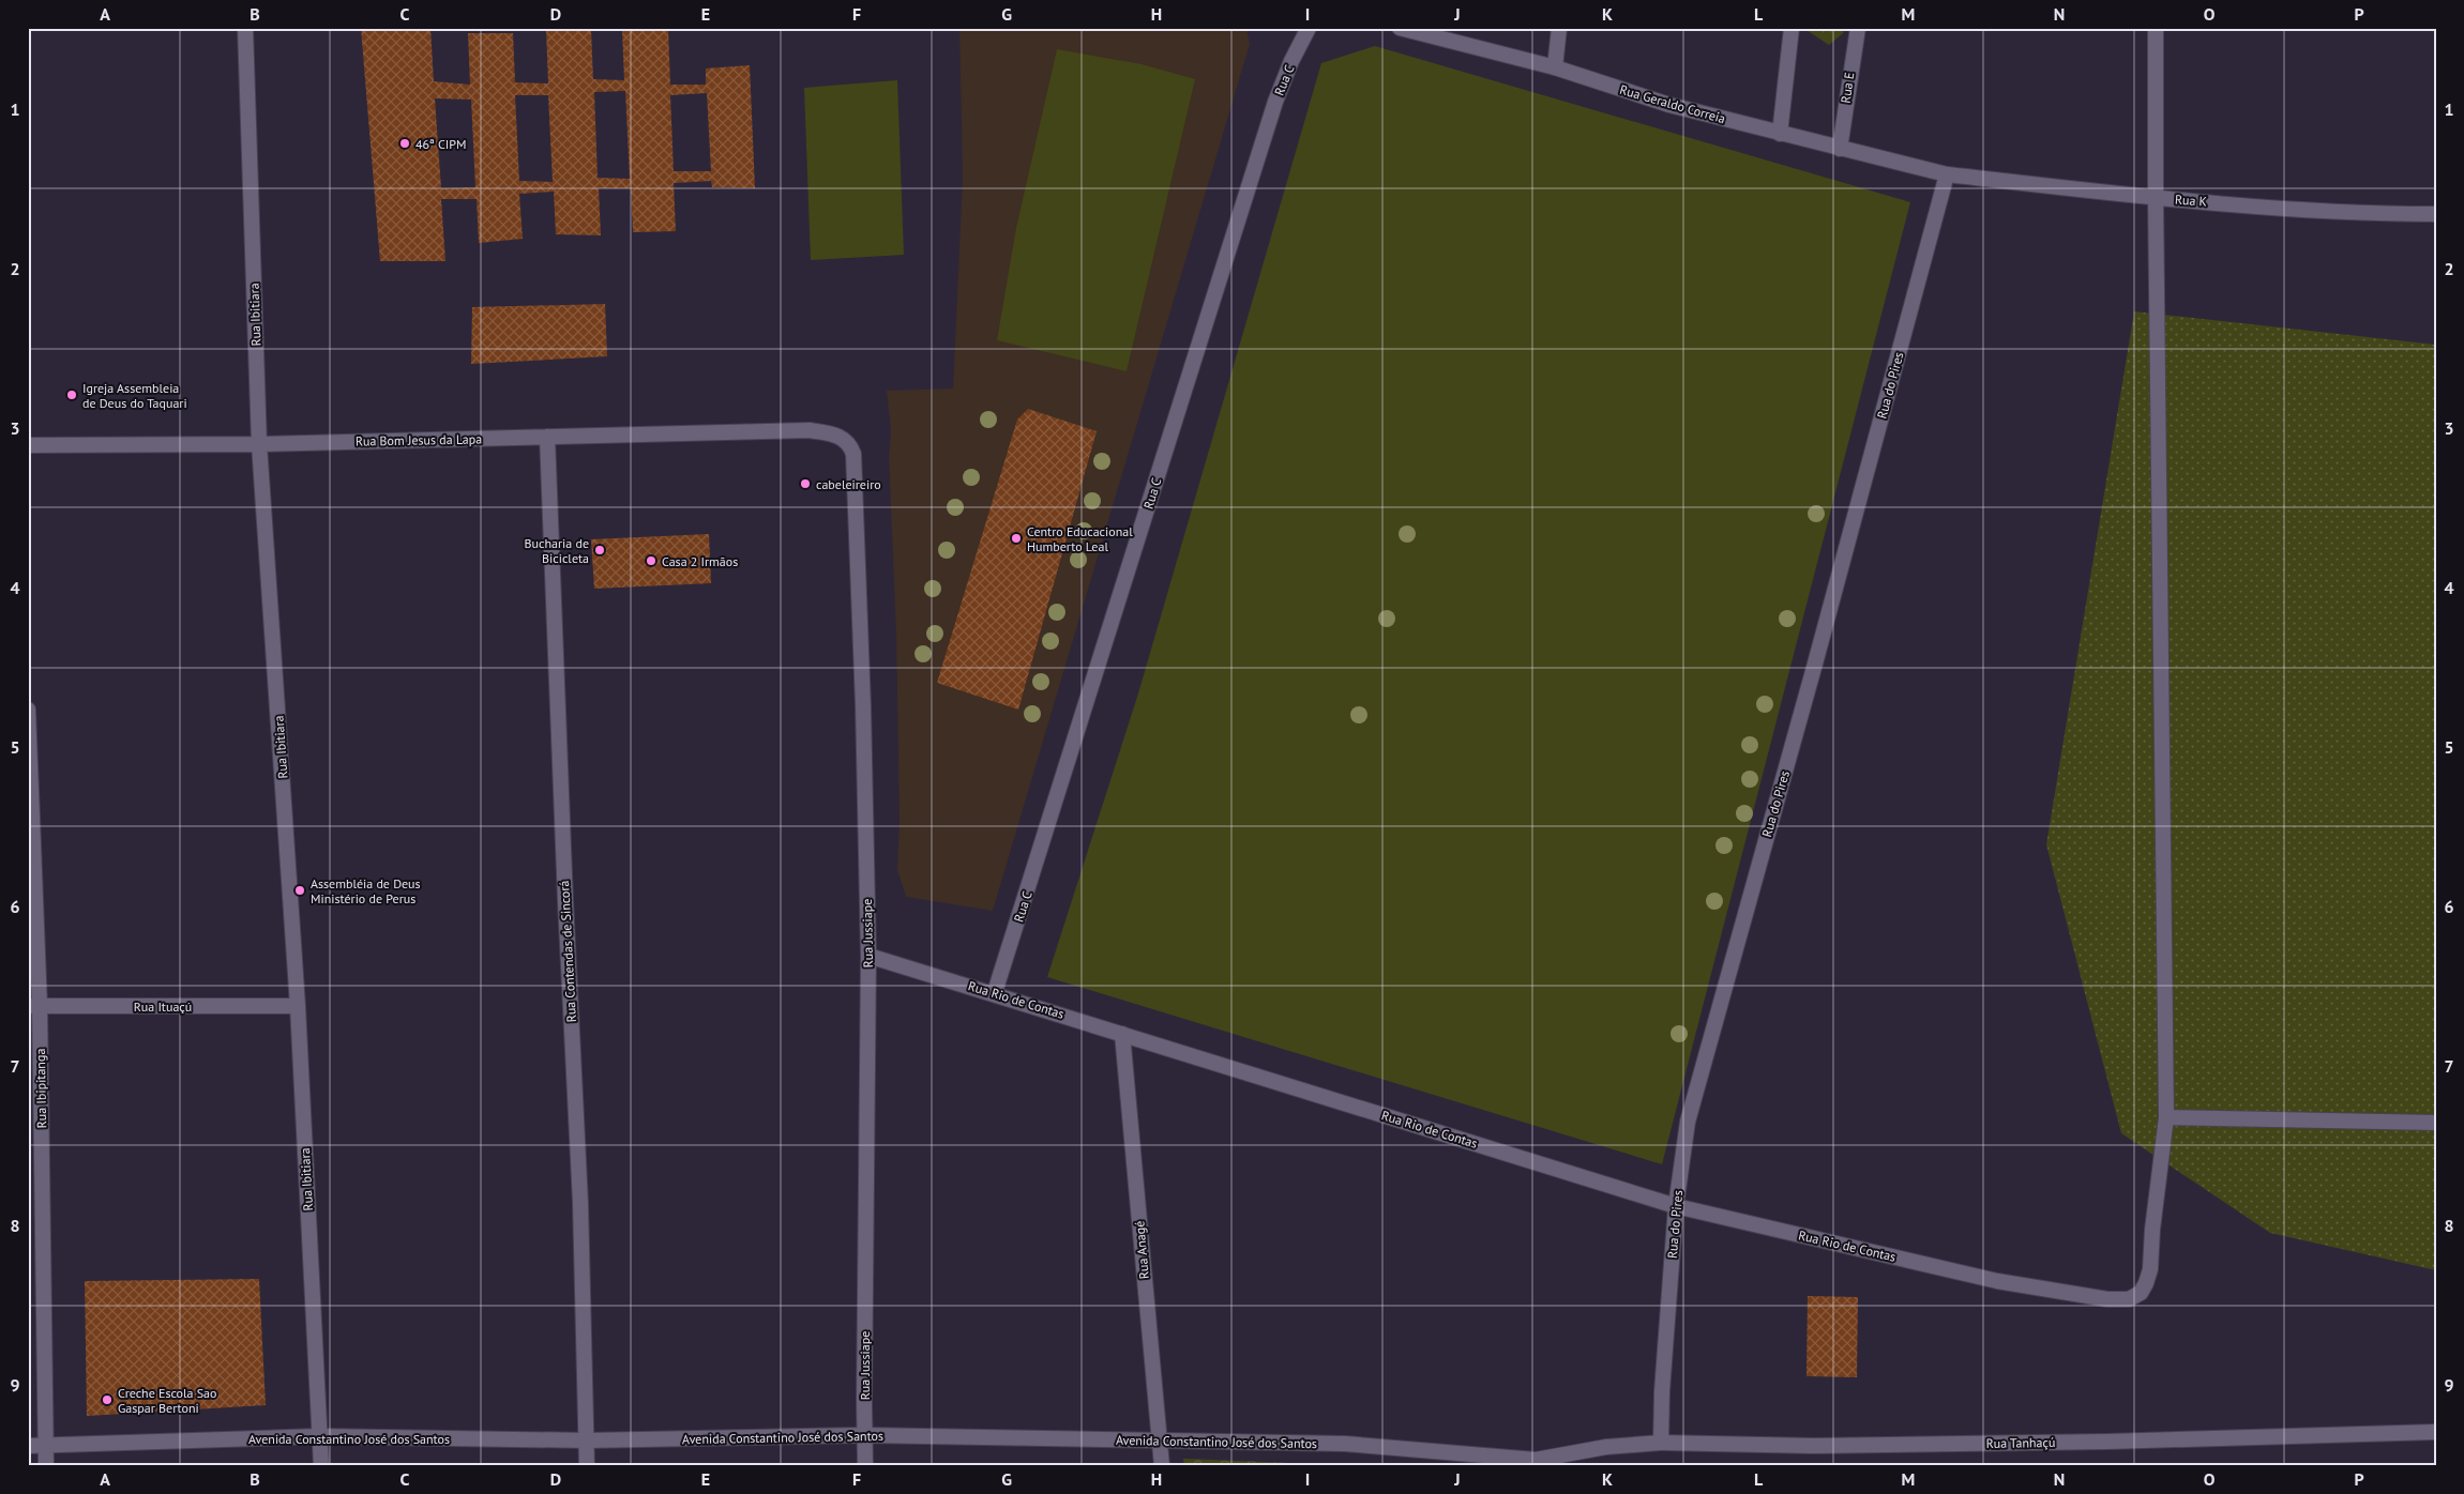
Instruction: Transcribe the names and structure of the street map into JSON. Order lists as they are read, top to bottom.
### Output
{
  "streets": {
    "street": [
      "Rua C",
      "Rua E",
      "Rua Geraldo Correia",
      "Rua K",
      "Rua Ibitiara",
      "Rua do Pires",
      "Rua Bom Jesus da Lapa",
      "Rua Jussiape",
      "Rua Contendas de Sincorá",
      "Rua Rio de Contas",
      "Rua Ituaçú",
      "Rua Ibipitanga",
      "Rua Anagé",
      "Avenida Constantino José dos Santos",
      "Rua Tanhaçú"
    ]
  },
  "crossings": [
    ["Rua C", "Rua Rio de Contas"],
    ["Rua E", "Rua Geraldo Correia"],
    ["Rua Geraldo Correia", "Rua K"],
    ["Rua Geraldo Correia", "Rua do Pires"],
    ["Rua K", "Rua do Pires"],
    ["Rua Ibitiara", "Rua Bom Jesus da Lapa"],
    ["Rua Ibitiara", "Rua Ituaçú"],
    ["Rua Ibitiara", "Avenida Constantino José dos Santos"],
    ["Rua do Pires", "Rua Rio de Contas"],
    ["Rua do Pires", "Rua Tanhaçú"],
    ["Rua Bom Jesus da Lapa", "Rua Jussiape"],
    ["Rua Bom Jesus da Lapa", "Rua Contendas de Sincorá"],
    ["Rua Jussiape", "Rua Rio de Contas"],
    ["Rua Jussiape", "Avenida Constantino José dos Santos"],
    ["Rua Contendas de Sincorá", "Avenida Constantino José dos Santos"],
    ["Rua Rio de Contas", "Rua Anagé"],
    ["Rua Ituaçú", "Rua Ibipitanga"],
    ["Rua Ibipitanga", "Avenida Constantino José dos Santos"],
    ["Rua Anagé", "Avenida Constantino José dos Santos"],
    ["Avenida Constantino José dos Santos", "Rua Tanhaçú"]
  ],
  "places": [
    "46ª CIPM",
    "Igreja Assembleia de Deus do Taquari",
    "cabeleireiro",
    "Centro Educacional Humberto Leal",
    "Bucharia de Bicicleta",
    "Casa 2 Irmãos",
    "Assembléia de Deus Ministério de Perus",
    "Creche Escola Sao Gaspar Bertoni"
  ],
  "grid": {
    "columns": [
      "A",
      "B",
      "C",
      "D",
      "E",
      "F",
      "G",
      "H",
      "I",
      "J",
      "K",
      "L",
      "M",
      "N",
      "O",
      "P"
    ],
    "rows": [
      "1",
      "2",
      "3",
      "4",
      "5",
      "6",
      "7",
      "8",
      "9"
    ]
  }
}
